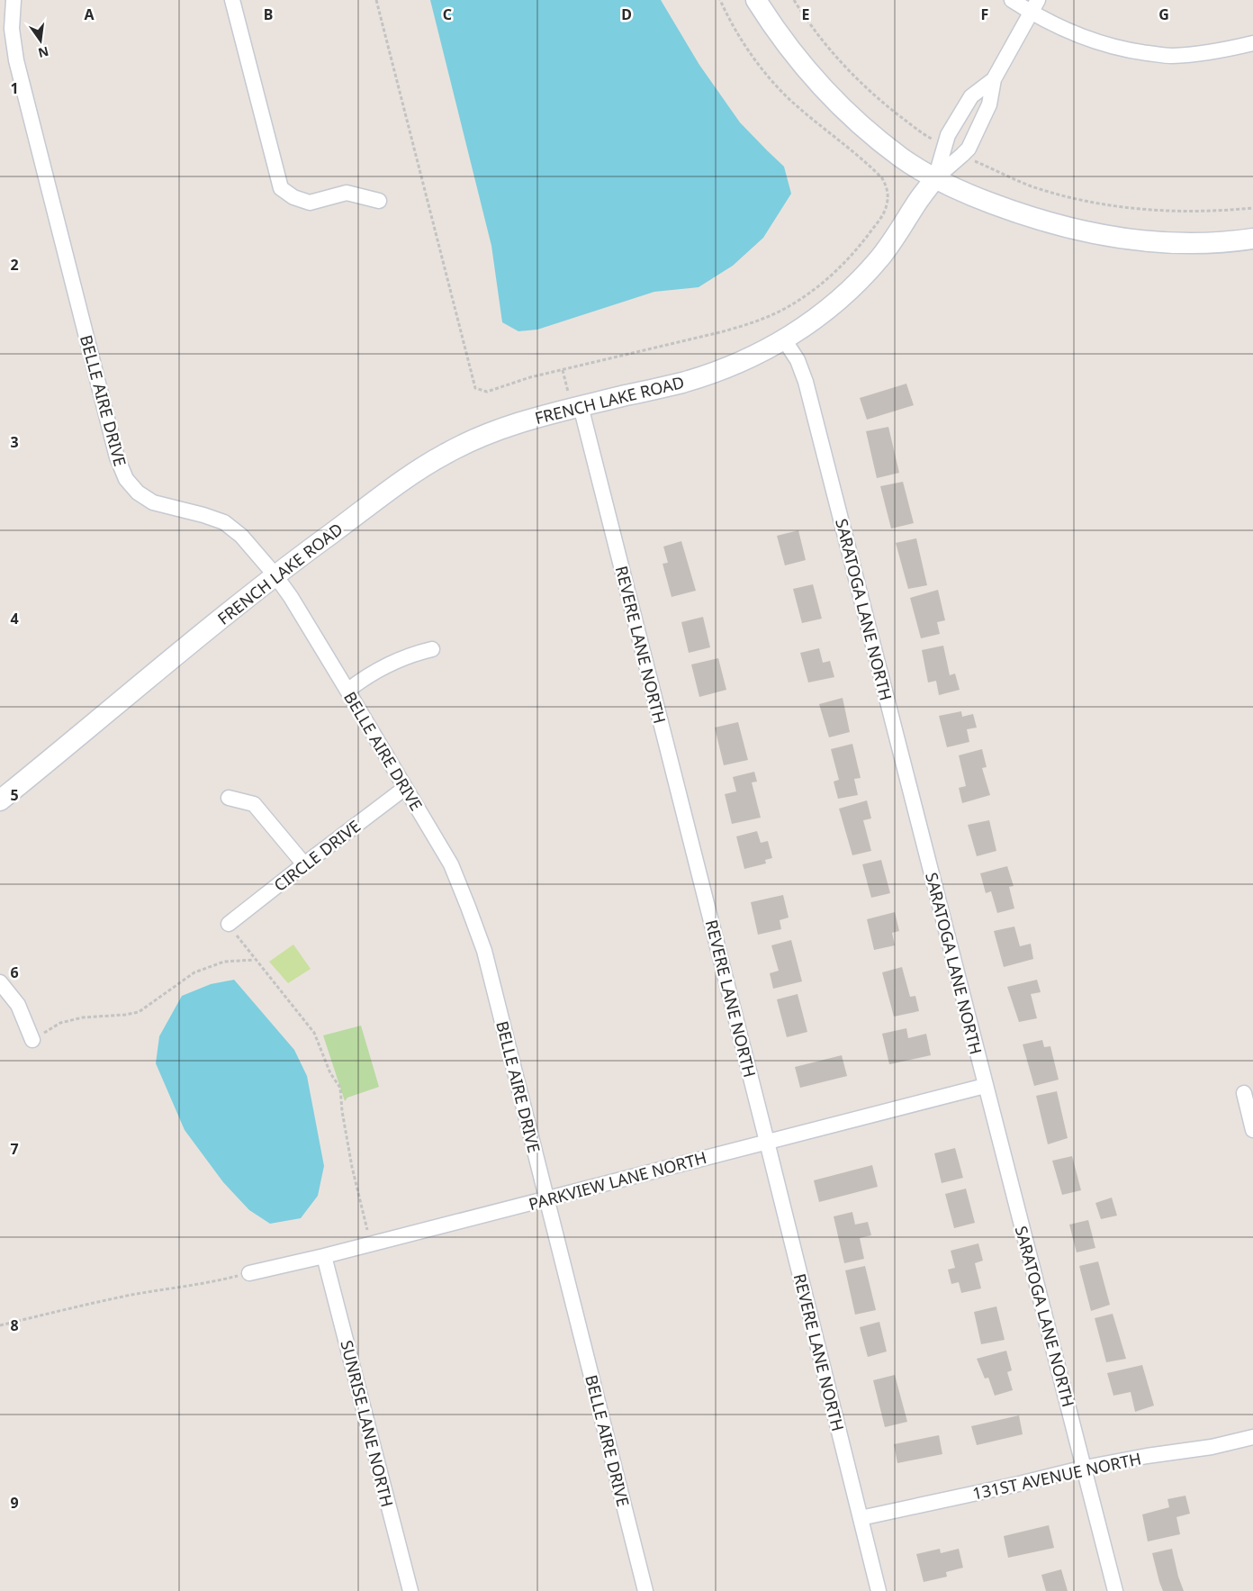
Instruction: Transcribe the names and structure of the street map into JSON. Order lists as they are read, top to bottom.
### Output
{
  "streets": {
    "street": [
      "FRENCH LAKE ROAD",
      "BELLE AIRE DRIVE",
      "SARATOGA LANE NORTH",
      "REVERE LANE NORTH",
      "CIRCLE DRIVE",
      "PARKVIEW LANE NORTH",
      "SUNRISE LANE NORTH",
      "131ST AVENUE NORTH"
    ]
  },
  "crossings": [
    ["FRENCH LAKE ROAD", "BELLE AIRE DRIVE"],
    ["FRENCH LAKE ROAD", "SARATOGA LANE NORTH"],
    ["FRENCH LAKE ROAD", "REVERE LANE NORTH"],
    ["BELLE AIRE DRIVE", "CIRCLE DRIVE"],
    ["BELLE AIRE DRIVE", "PARKVIEW LANE NORTH"],
    ["SARATOGA LANE NORTH", "PARKVIEW LANE NORTH"],
    ["SARATOGA LANE NORTH", "131ST AVENUE NORTH"],
    ["REVERE LANE NORTH", "PARKVIEW LANE NORTH"],
    ["REVERE LANE NORTH", "131ST AVENUE NORTH"],
    ["PARKVIEW LANE NORTH", "SUNRISE LANE NORTH"]
  ],
  "north": "bottom",
  "grid": {
    "columns": [
      "A",
      "B",
      "C",
      "D",
      "E",
      "F",
      "G"
    ],
    "rows": [
      "1",
      "2",
      "3",
      "4",
      "5",
      "6",
      "7",
      "8",
      "9"
    ]
  }
}
